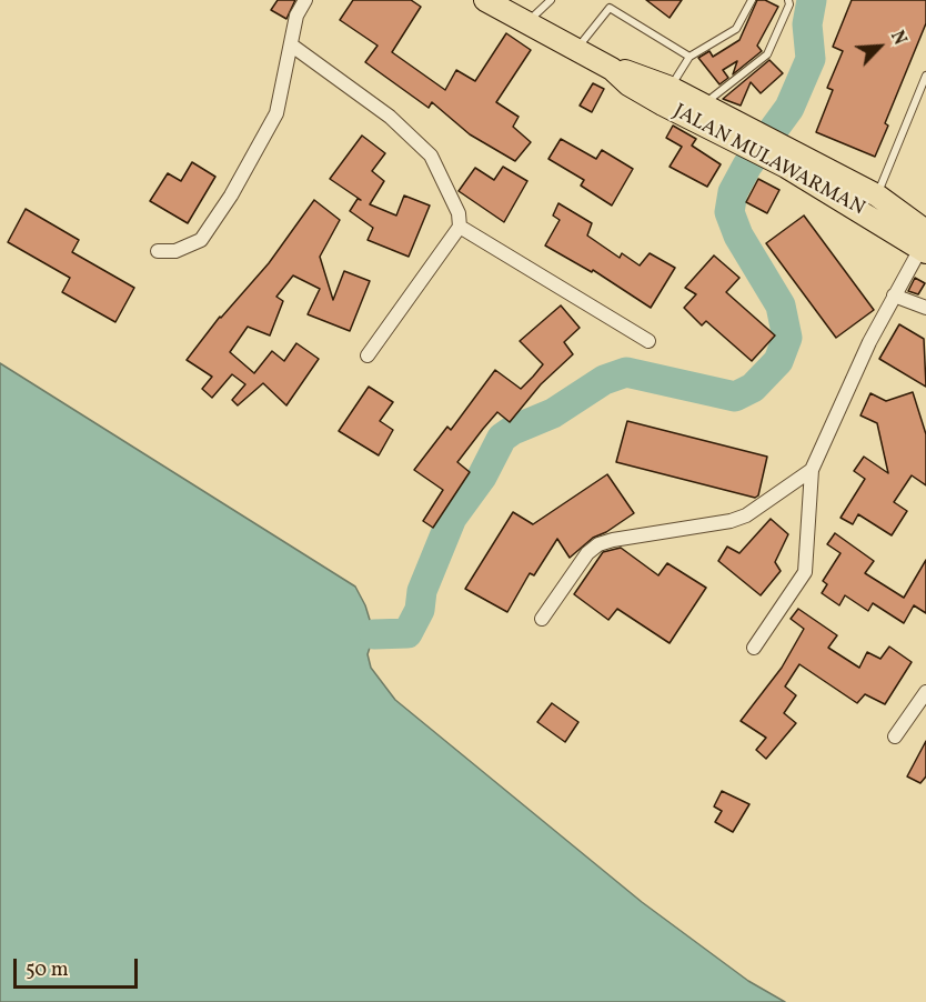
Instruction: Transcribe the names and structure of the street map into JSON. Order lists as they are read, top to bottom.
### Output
{
  "streets": {
    "highway": ["JALAN MULAWARMAN"]
  },
  "scale_bar": "50 m",
  "north": "top right"
}
